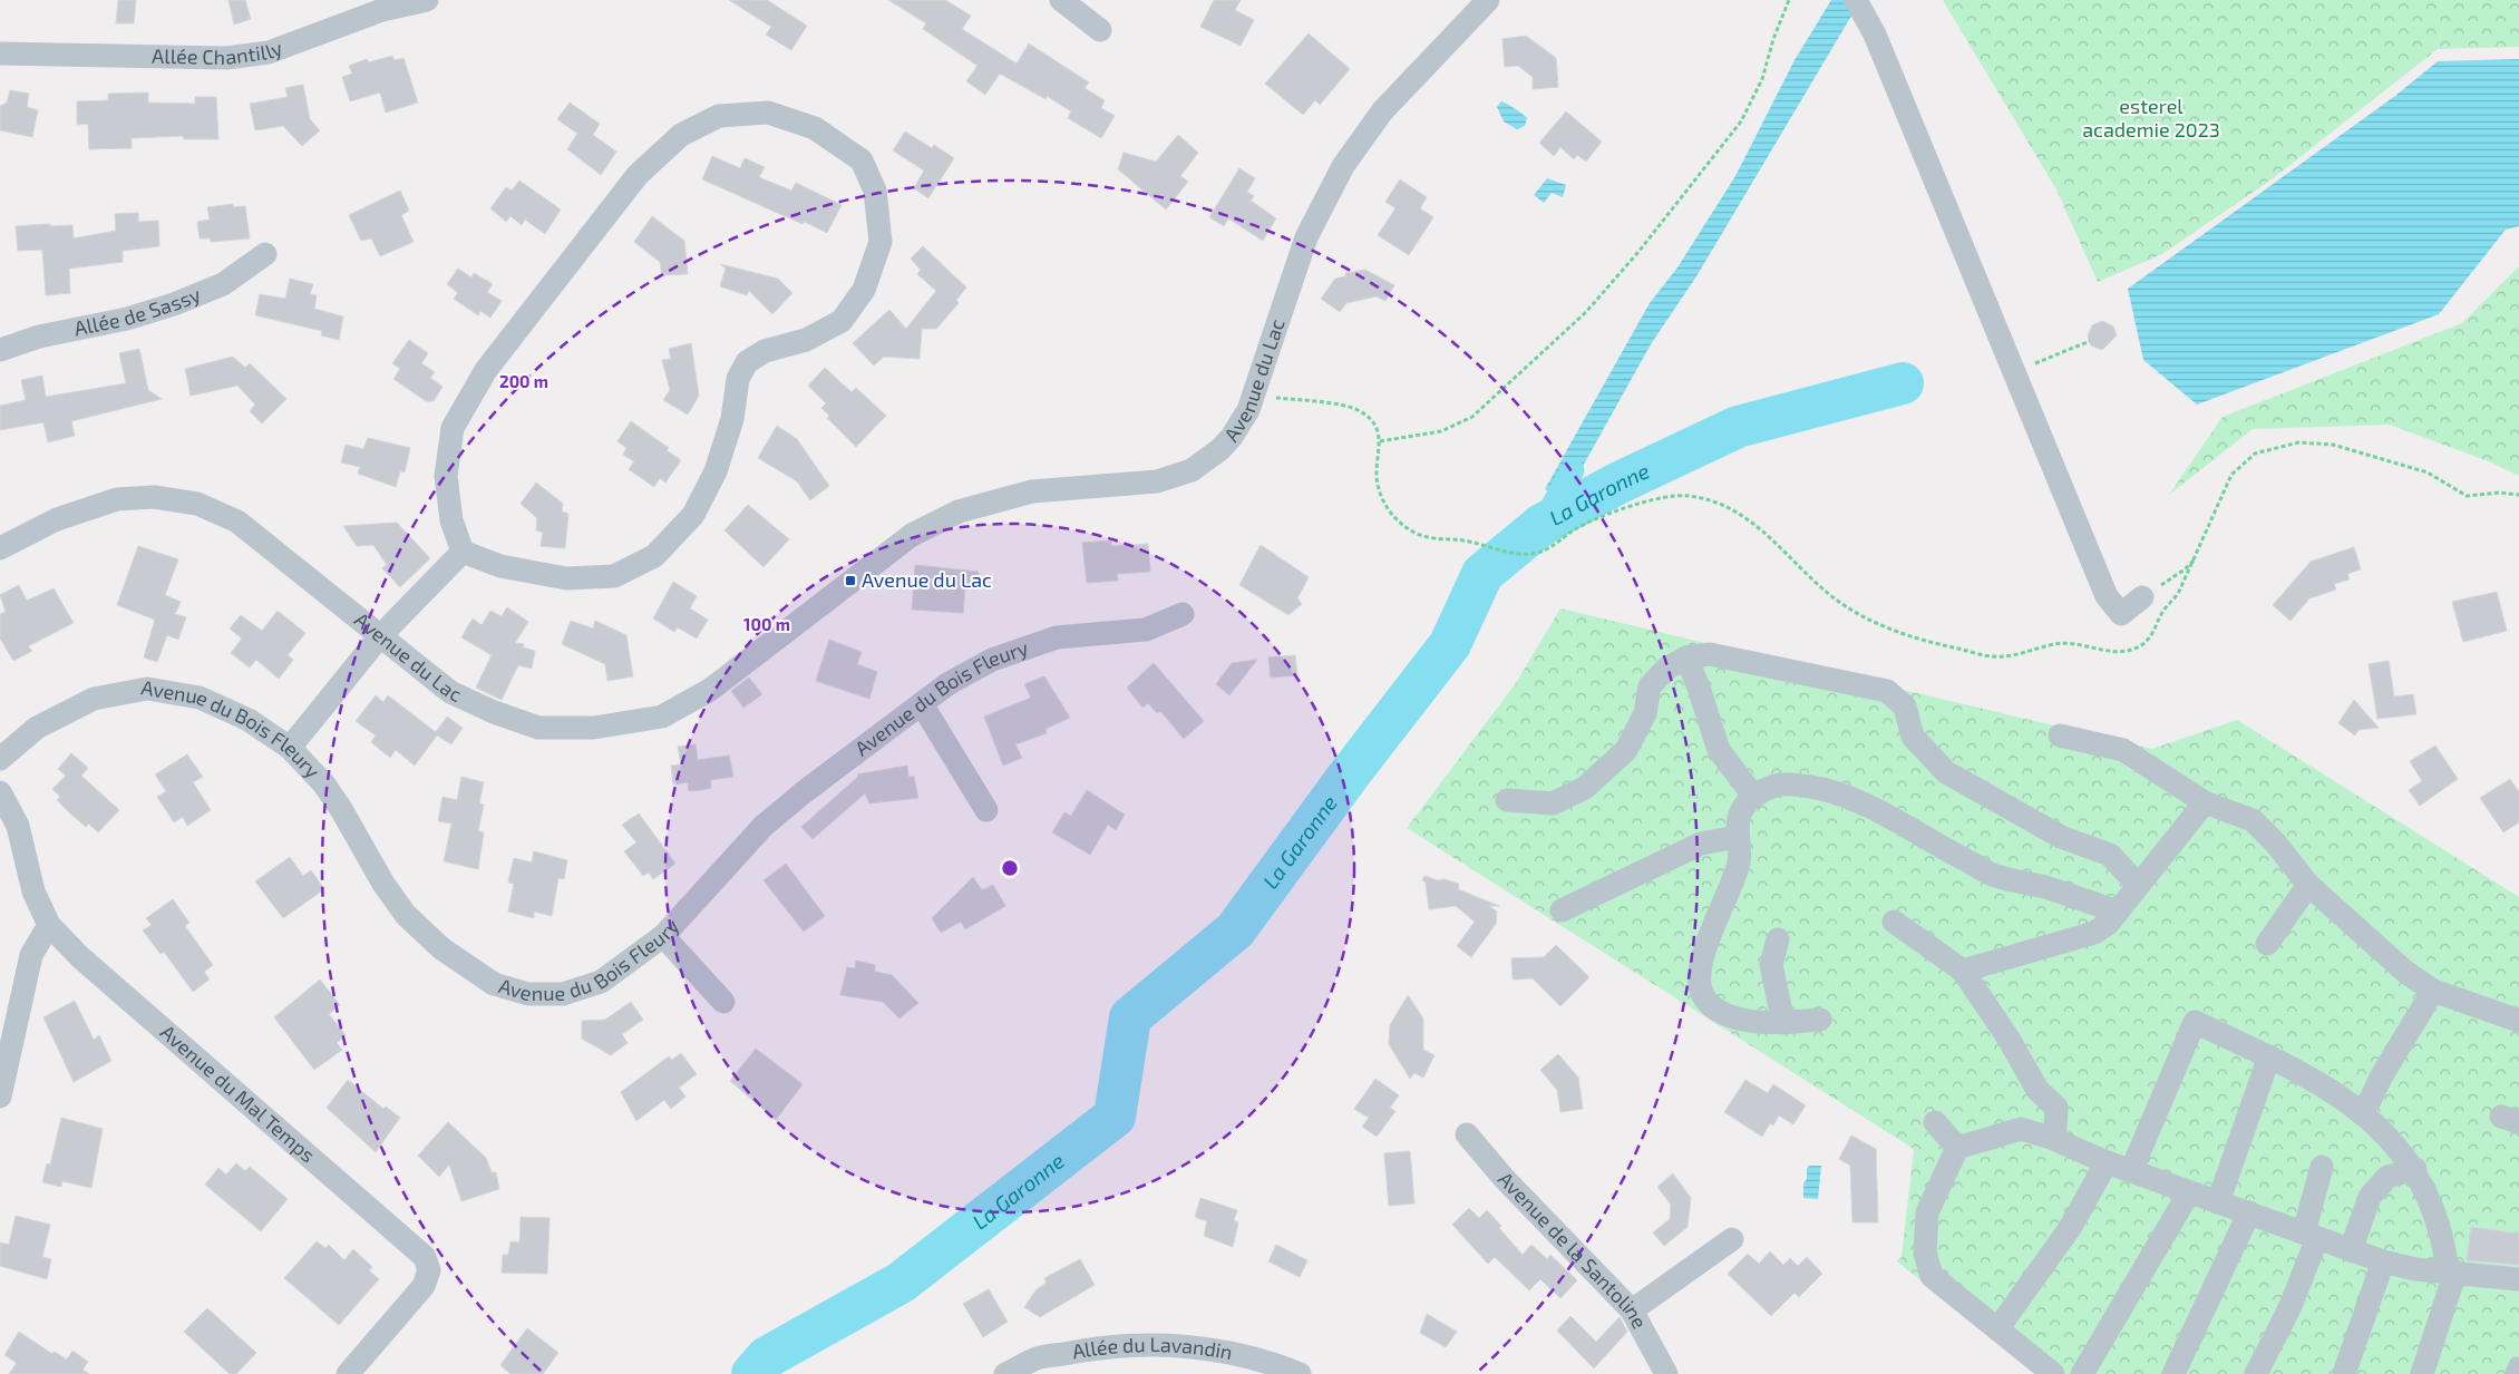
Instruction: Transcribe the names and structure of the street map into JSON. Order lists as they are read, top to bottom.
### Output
{
  "streets": {
    "street": [
      "Allée Chantilly",
      "Allée de Sassy",
      "Avenue du Lac",
      "Avenue du Bois Fleury",
      "Avenue du Mal Temps",
      "Avenue de la Santoline",
      "Allée du Lavandin"
    ]
  },
  "water": ["La Garonne"],
  "parks": ["esterel academie 2023"],
  "places": {
    "transit": ["Avenue du Lac"]
  },
  "rings": ["200 m", "100 m"]
}
